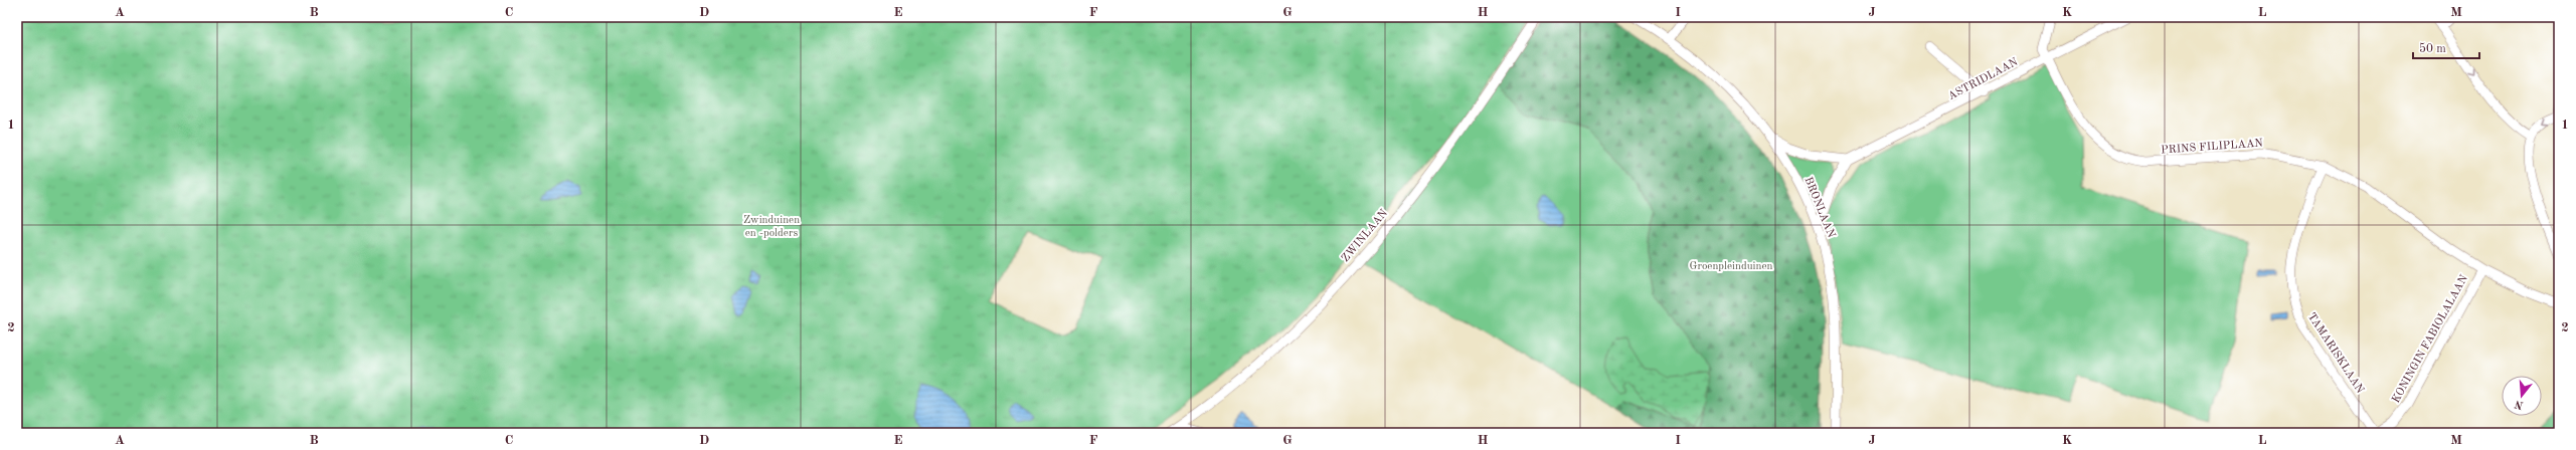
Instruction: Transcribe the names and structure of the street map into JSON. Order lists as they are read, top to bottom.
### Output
{
  "streets": {
    "street": [
      "ASTRIDLAAN",
      "PRINS FILIPLAAN",
      "BRONLAAN",
      "ZWINLAAN",
      "KONINGIN FABIOLALAAN",
      "TAMARISKLAAN"
    ]
  },
  "crossings": [
    ["ASTRIDLAAN", "PRINS FILIPLAAN"],
    ["PRINS FILIPLAAN", "KONINGIN FABIOLALAAN"],
    ["PRINS FILIPLAAN", "TAMARISKLAAN"],
    ["KONINGIN FABIOLALAAN", "TAMARISKLAAN"]
  ],
  "parks": ["Zwinduinen en -polders", "Groenpleinduinen"],
  "scale_bar": "50 m",
  "north": "bottom",
  "grid": {
    "columns": [
      "A",
      "B",
      "C",
      "D",
      "E",
      "F",
      "G",
      "H",
      "I",
      "J",
      "K",
      "L",
      "M"
    ],
    "rows": ["1", "2"]
  }
}
